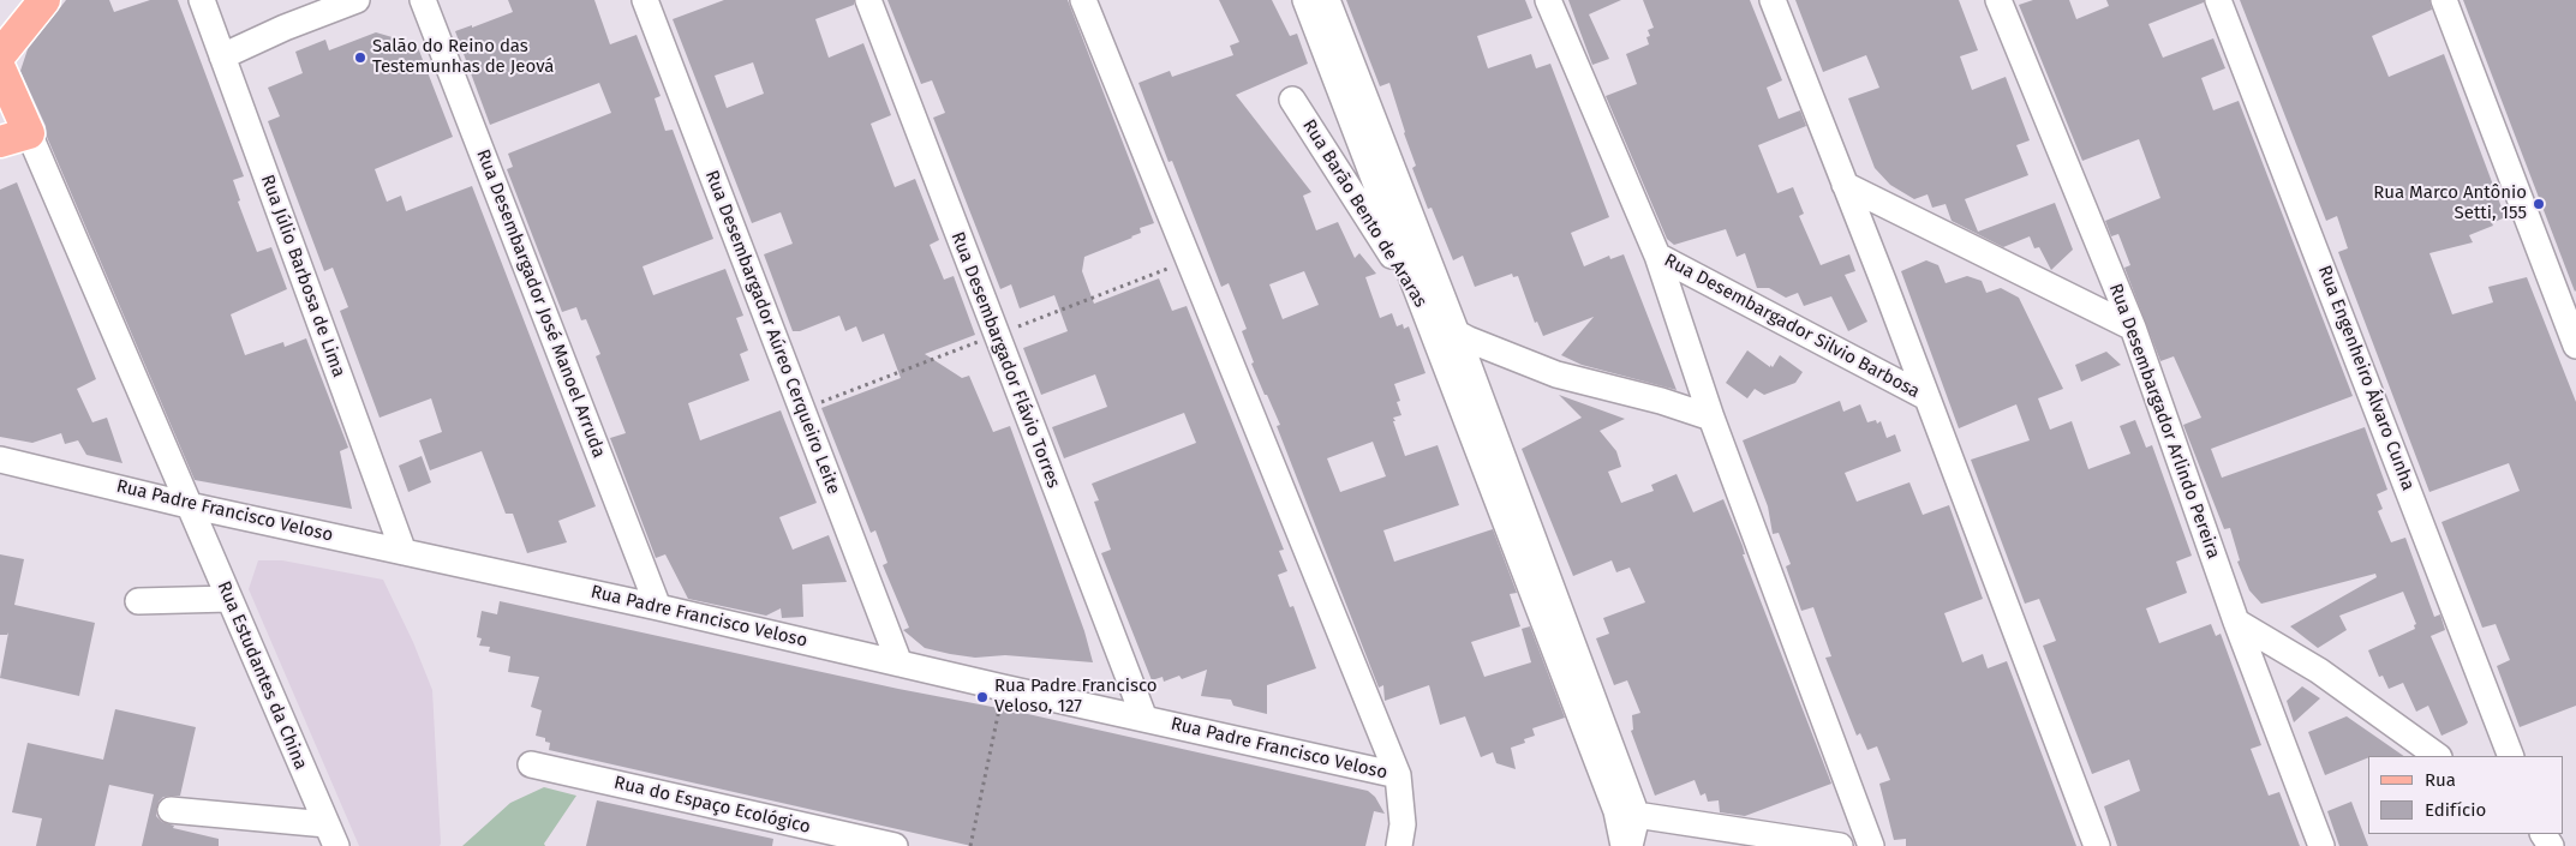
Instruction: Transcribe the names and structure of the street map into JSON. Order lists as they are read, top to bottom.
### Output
{
  "streets": {
    "street": [
      "Rua Barão Bento de Araras",
      "Rua Júlio Barbosa de Lima",
      "Rua Desembargador José Manoel Arruda",
      "Rua Desembargador Silvio Barbosa",
      "Rua Desembargador Aúreo Cerqueiro Leite",
      "Rua Desembargador Flávio Torres",
      "Rua Engenheiro Álvaro Cunha",
      "Rua Desembargador Arlindo Pereira",
      "Rua Padre Francisco Veloso",
      "Rua Estudantes da China",
      "Rua do Espaço Ecológico"
    ]
  },
  "crossings": [
    ["Rua Júlio Barbosa de Lima", "Rua Padre Francisco Veloso"],
    ["Rua Desembargador José Manoel Arruda", "Rua Padre Francisco Veloso"],
    ["Rua Desembargador Aúreo Cerqueiro Leite", "Rua Padre Francisco Veloso"],
    ["Rua Desembargador Flávio Torres", "Rua Padre Francisco Veloso"],
    ["Rua Padre Francisco Veloso", "Rua Estudantes da China"]
  ],
  "places": ["Salão do Reino das Testemunhas de Jeová", "Rua Marco Antônio Setti, 155", "Rua Padre Francisco Veloso, 127"],
  "legend": ["Rua", "Edifício"]
}
